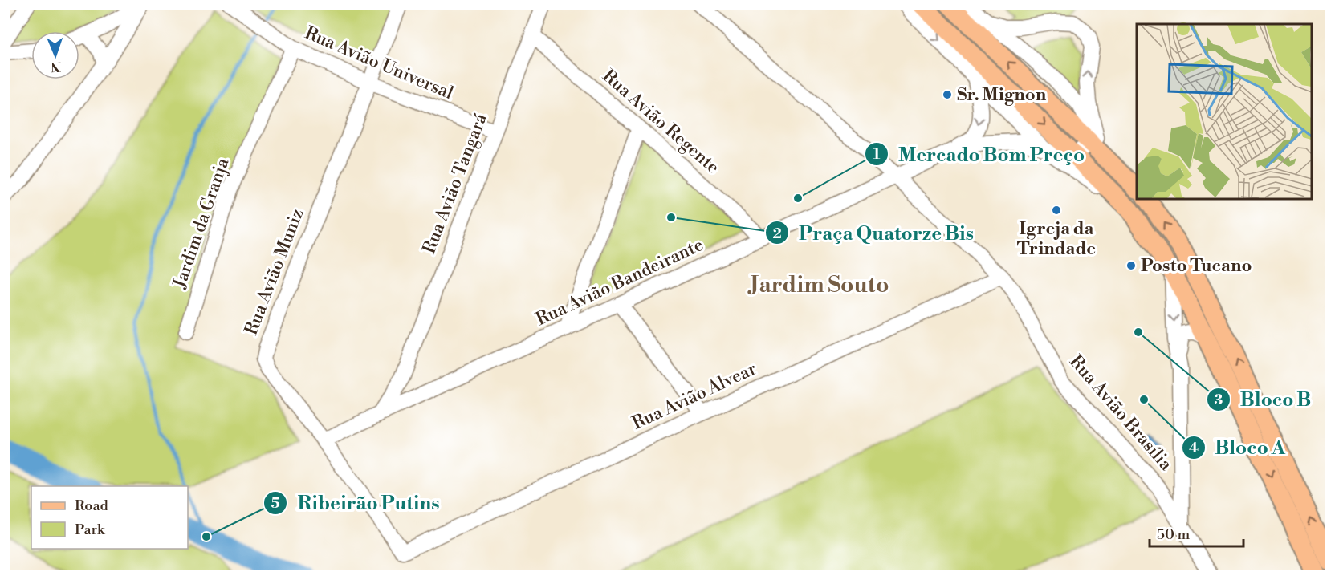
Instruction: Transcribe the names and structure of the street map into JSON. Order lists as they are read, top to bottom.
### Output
{
  "streets": {
    "street": [
      "Rua Avião Universal",
      "Rua Avião Regente",
      "Rua Avião Tangará",
      "Jardim da Granja",
      "Rua Avião Muniz",
      "Rua Avião Bandeirante",
      "Rua Avião Alvear",
      "Rua Avião Brasília"
    ]
  },
  "crossings": [
    ["Rua Avião Universal", "Rua Avião Tangará"],
    ["Rua Avião Universal", "Jardim da Granja"],
    ["Rua Avião Universal", "Rua Avião Muniz"],
    ["Rua Avião Regente", "Rua Avião Tangará"],
    ["Rua Avião Regente", "Rua Avião Bandeirante"],
    ["Rua Avião Tangará", "Rua Avião Bandeirante"],
    ["Rua Avião Muniz", "Rua Avião Bandeirante"],
    ["Rua Avião Muniz", "Rua Avião Alvear"],
    ["Rua Avião Bandeirante", "Rua Avião Brasília"],
    ["Rua Avião Alvear", "Rua Avião Brasília"]
  ],
  "districts": ["Jardim Souto"],
  "places": [
    "Sr. Mignon",
    "Mercado Bom Preço",
    "Igreja da Trindade",
    "Praça Quatorze Bis",
    "Posto Tucano",
    "Bloco B",
    "Bloco A",
    "Ribeirão Putins"
  ],
  "legend": ["Road", "Park"],
  "scale_bar": "50 m",
  "north": "bottom"
}
